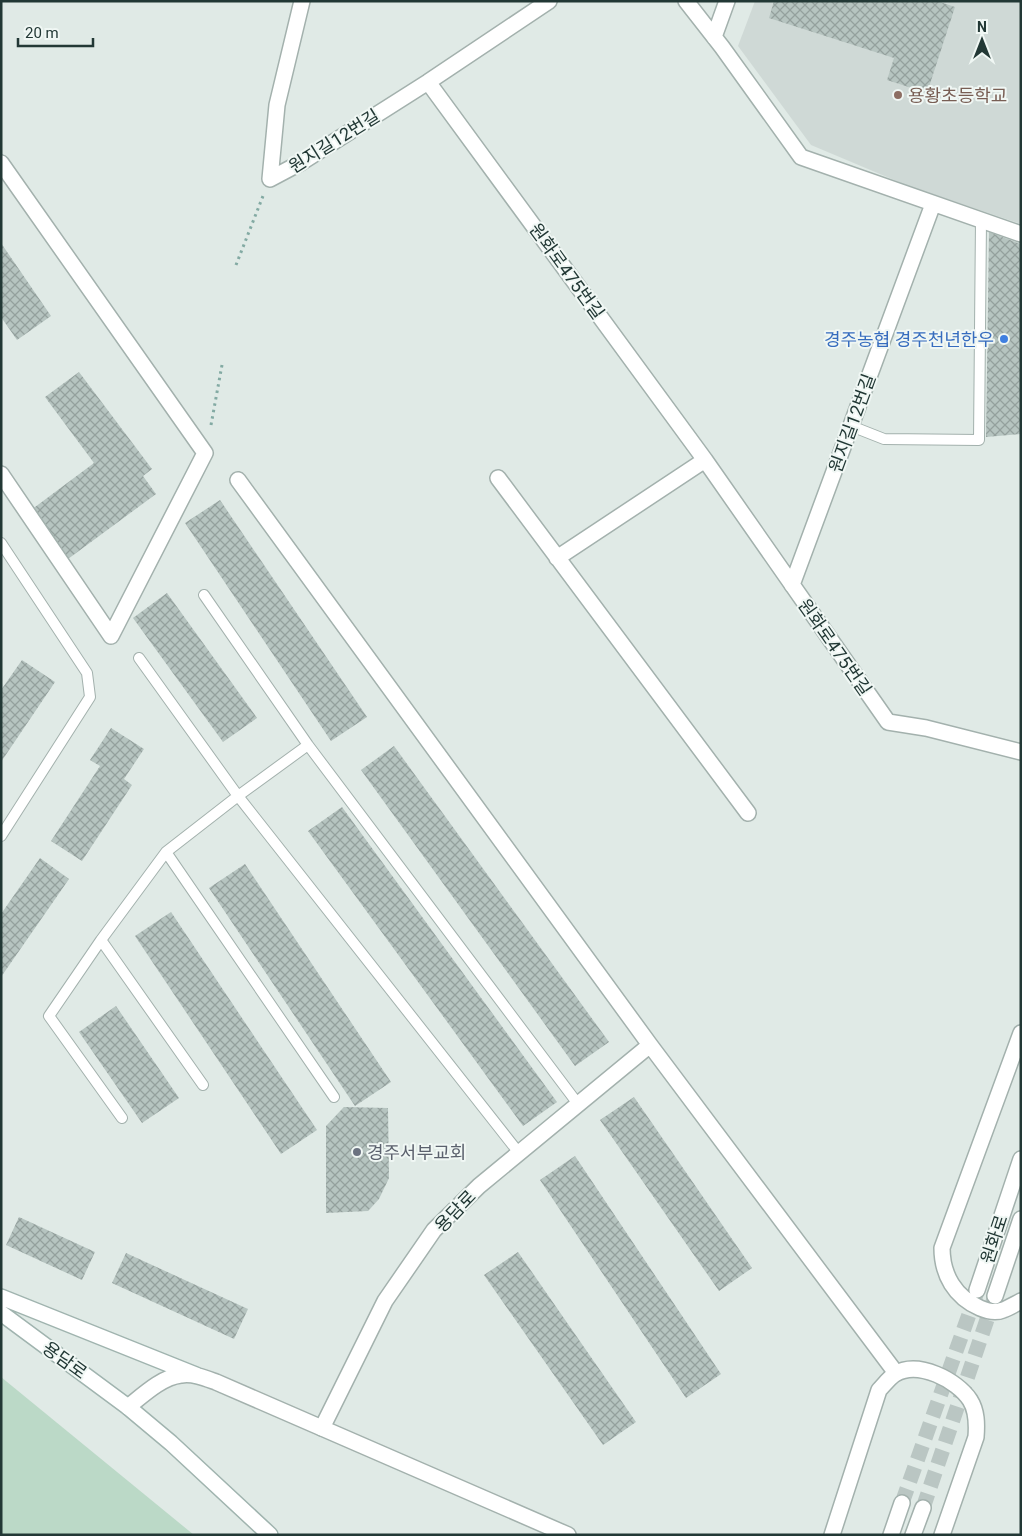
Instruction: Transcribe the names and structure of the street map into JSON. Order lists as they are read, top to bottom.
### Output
{
  "streets": {
    "street": [
      "원지길12번길",
      "원화로475번길",
      "용담로",
      "원화로"
    ]
  },
  "crossings": [
    ["원지길12번길", "원화로475번길"]
  ],
  "places": ["용황초등학교", "경주농협 경주천년한우", "경주서부교회"],
  "scale_bar": "20 m",
  "north": "top"
}
